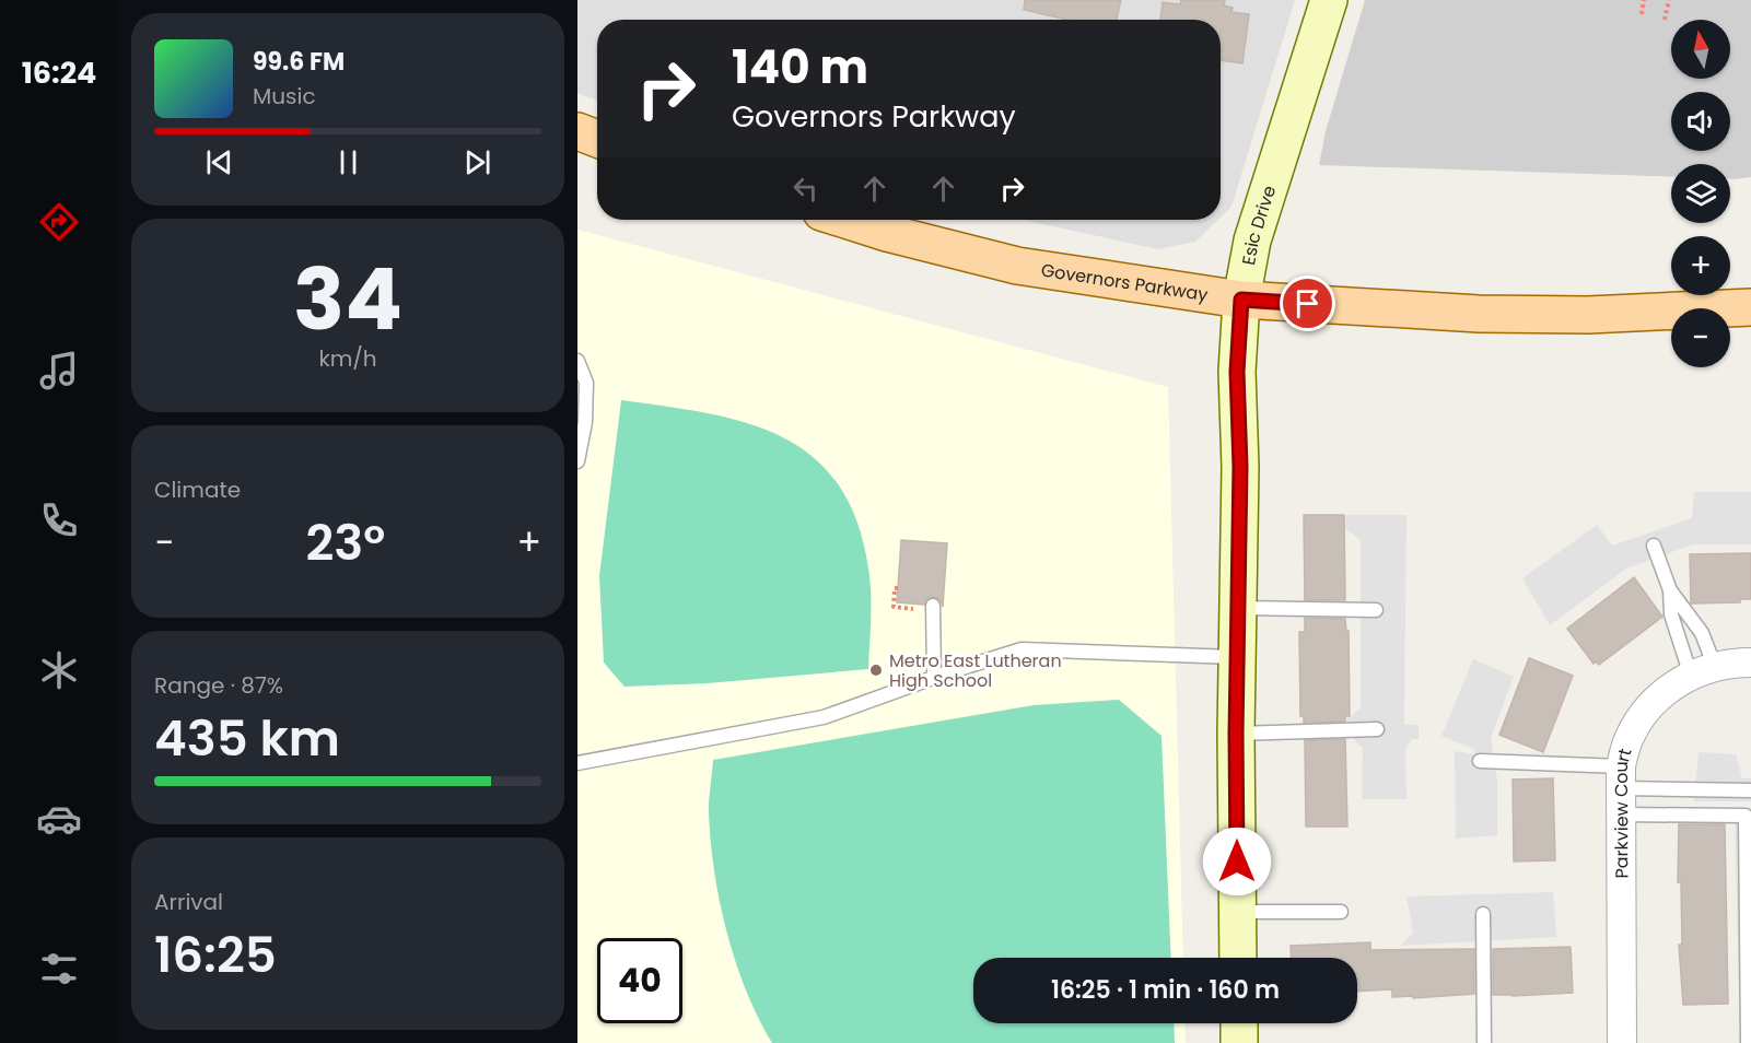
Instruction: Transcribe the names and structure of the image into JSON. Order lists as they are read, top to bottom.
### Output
{
  "streets": {
    "main road": ["Governors Parkway"],
    "street": ["Esic Drive", "Parkview Court"]
  },
  "crossings": [
    ["Esic Drive", "Governors Parkway"]
  ],
  "places": ["Metro East Lutheran High School"],
  "north": "top",
  "page": {
    "tabs": "16:24",
    "map_buttons": ["+", "−"],
    "turn": ["140 m", "Governors Parkway"],
    "song": ["99.6 FM", "Music"],
    "tile": [
      ["34", "km/h"],
      "Climate",
      ["Range · 87%", "435 km"],
      ["Arrival", "16:25"]
    ],
    "heat": ["−", "23°", "+"],
    "limit": "40",
    "trip": "16:25 · 1 min · 160 m"
  }
}
